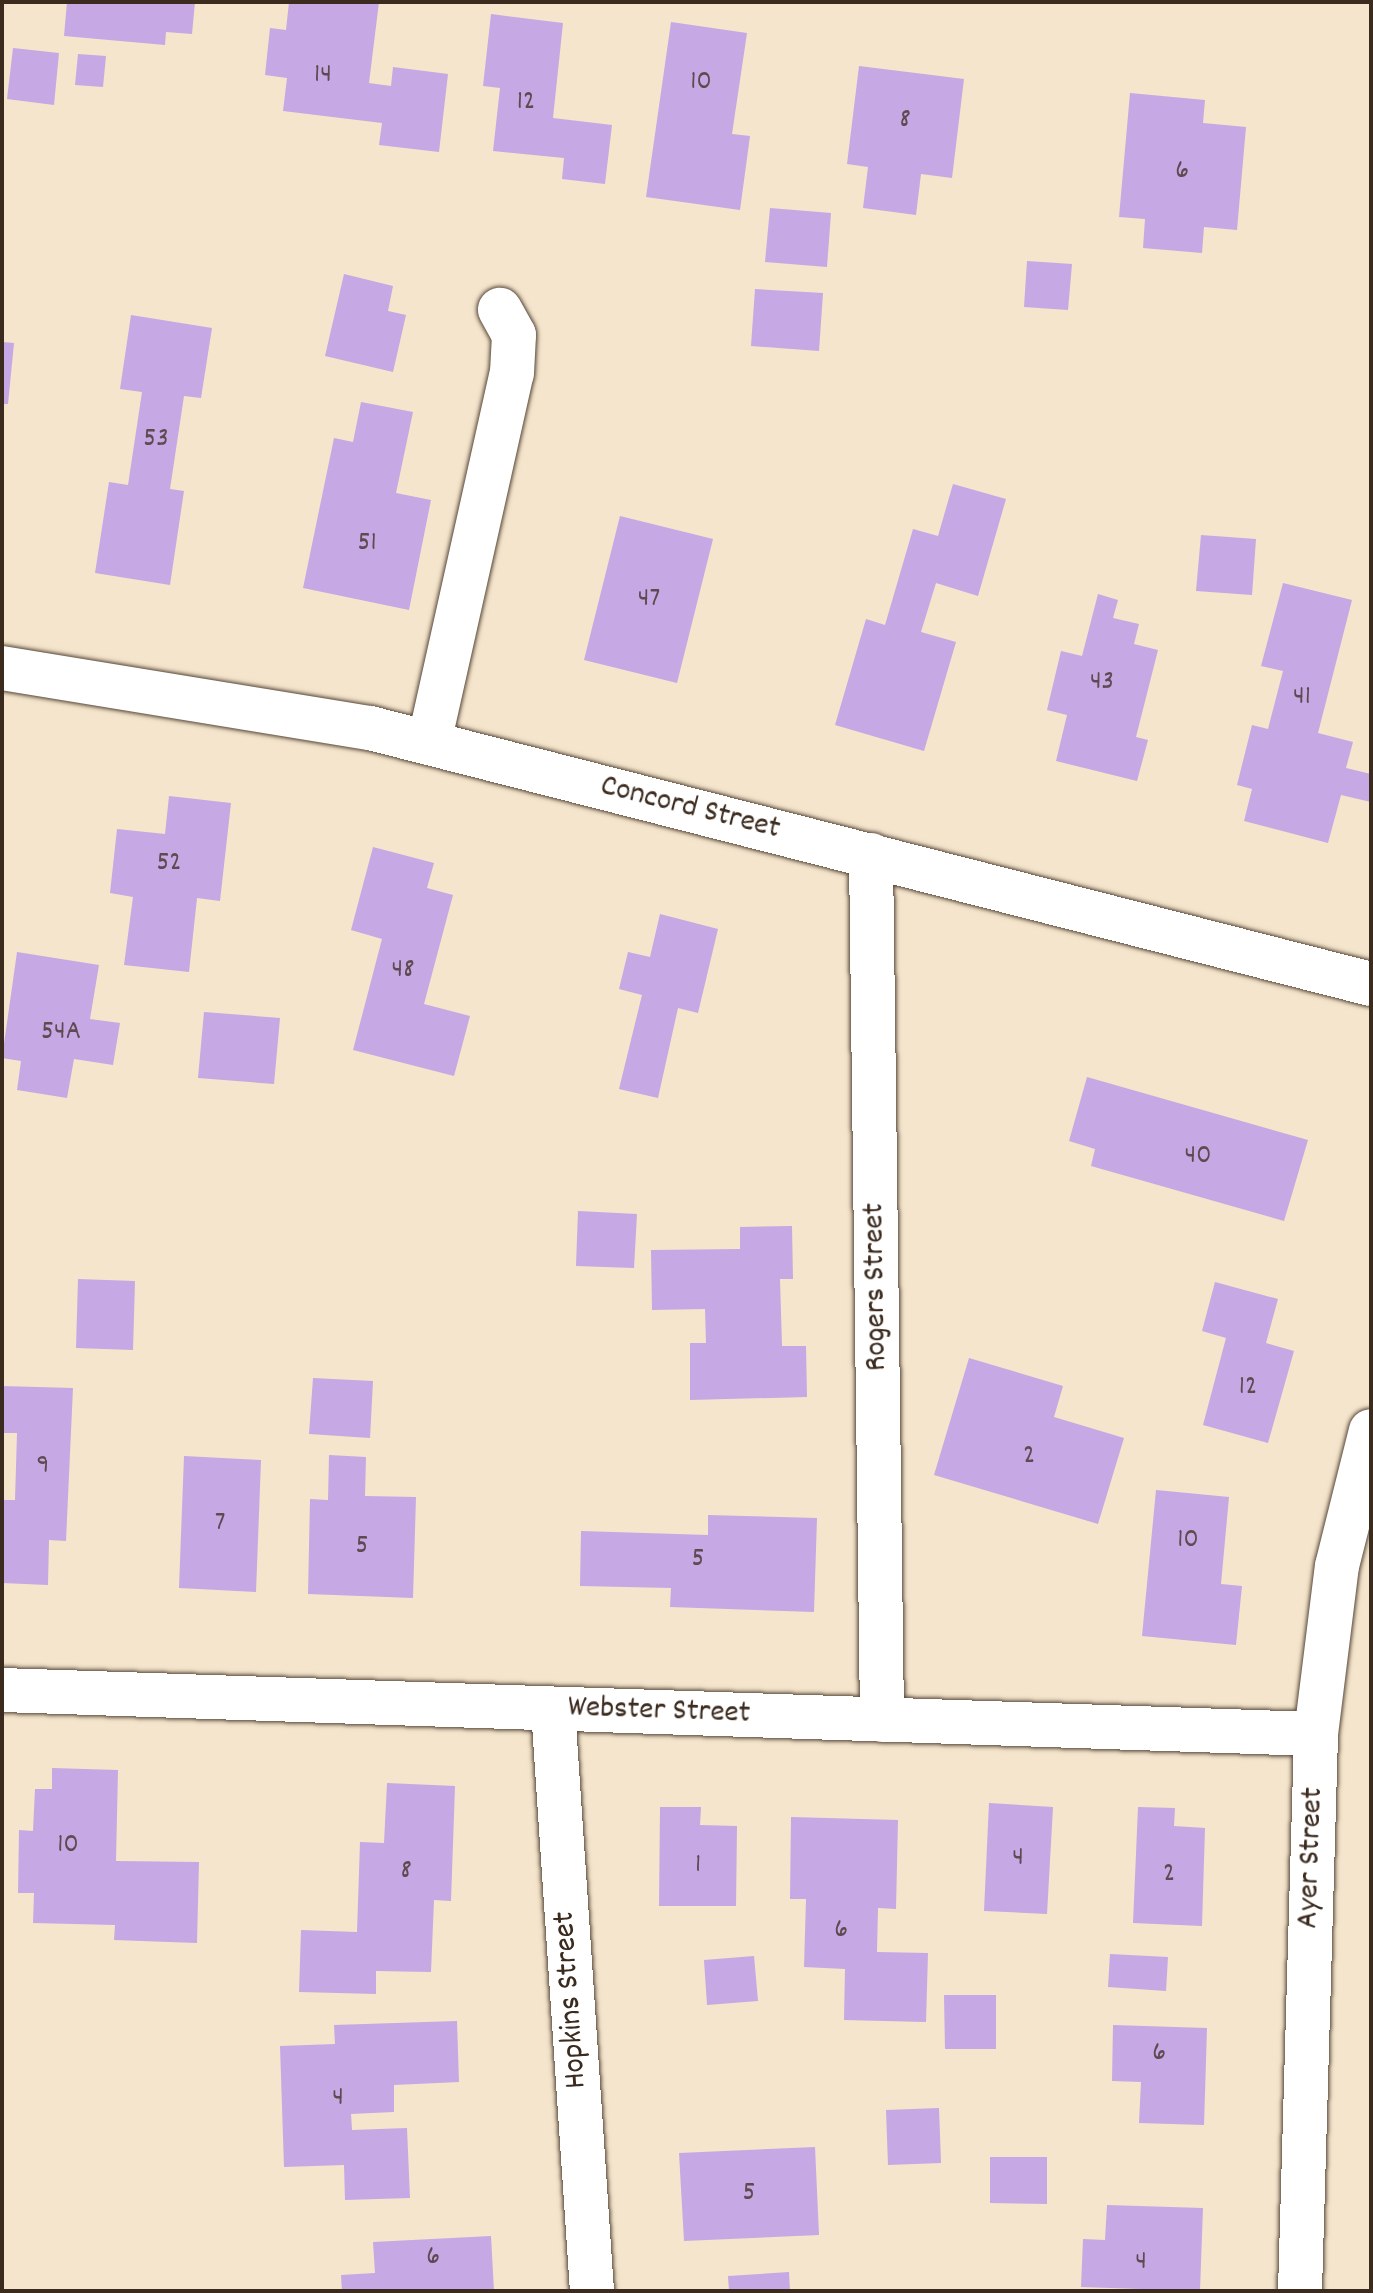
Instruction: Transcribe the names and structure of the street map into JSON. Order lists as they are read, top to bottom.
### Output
{
  "streets": {
    "street": [
      "Concord Street",
      "Rogers Street",
      "Webster Street",
      "Ayer Street",
      "Hopkins Street"
    ]
  },
  "crossings": [
    ["Concord Street", "Rogers Street"],
    ["Rogers Street", "Webster Street"],
    ["Webster Street", "Ayer Street"],
    ["Webster Street", "Hopkins Street"]
  ],
  "house_numbers": [
    "14",
    "10",
    "12",
    "8",
    "6",
    "53",
    "51",
    "47",
    "43",
    "41",
    "52",
    "48",
    "54A",
    "40",
    "12",
    "2",
    "9",
    "7",
    "10",
    "5",
    "5",
    "10",
    "4",
    "1",
    "8",
    "2",
    "6",
    "6",
    "4",
    "5",
    "6",
    "4"
  ]
}
